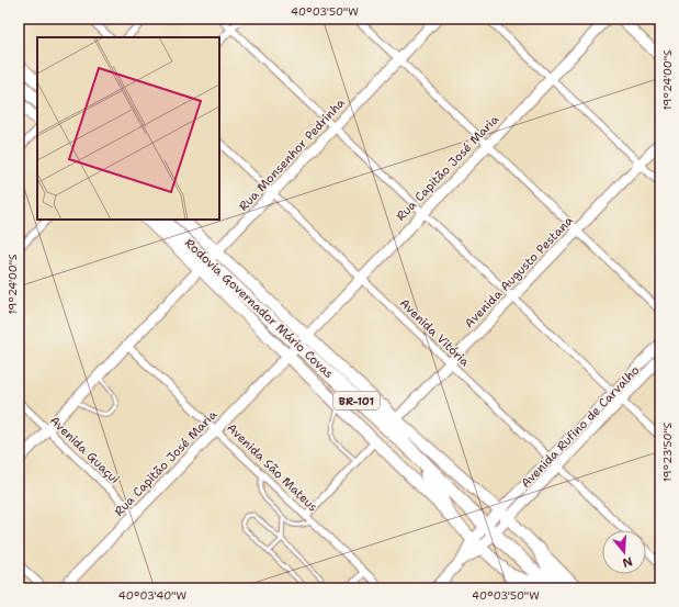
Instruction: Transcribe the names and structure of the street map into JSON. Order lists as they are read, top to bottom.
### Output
{
  "streets": {
    "highway": ["Rodovia Governador Mário Covas", "BR-101"],
    "main road": [
      "Rua Monsenhor Pedrinha",
      "Rua Capitão José Maria",
      "Avenida Augusto Pestana",
      "Avenida Rufino de Carvalho"
    ],
    "street": ["Avenida Vitória", "Avenida Guaçui", "Avenida São Mateus"]
  },
  "crossings": [
    ["Rua Monsenhor Pedrinha", "Rodovia Governador Mário Covas"],
    ["Rua Monsenhor Pedrinha", "Avenida Vitória"],
    ["Rua Monsenhor Pedrinha", "Avenida Guaçui"],
    ["Rua Monsenhor Pedrinha", "Avenida São Mateus"],
    ["Rua Capitão José Maria", "Rodovia Governador Mário Covas"],
    ["Rua Capitão José Maria", "Avenida Vitória"],
    ["Rua Capitão José Maria", "Avenida Guaçui"],
    ["Rua Capitão José Maria", "Avenida São Mateus"],
    ["Avenida Augusto Pestana", "Avenida Vitória"],
    ["Rodovia Governador Mário Covas", "BR-101"],
    ["Avenida Vitória", "Avenida Rufino de Carvalho"]
  ],
  "north": "bottom",
  "coordinates": [
    "40°03'50\"W",
    "19°24'00\"S",
    "19°23'50\"S",
    "40°03'40\"W"
  ]
}
